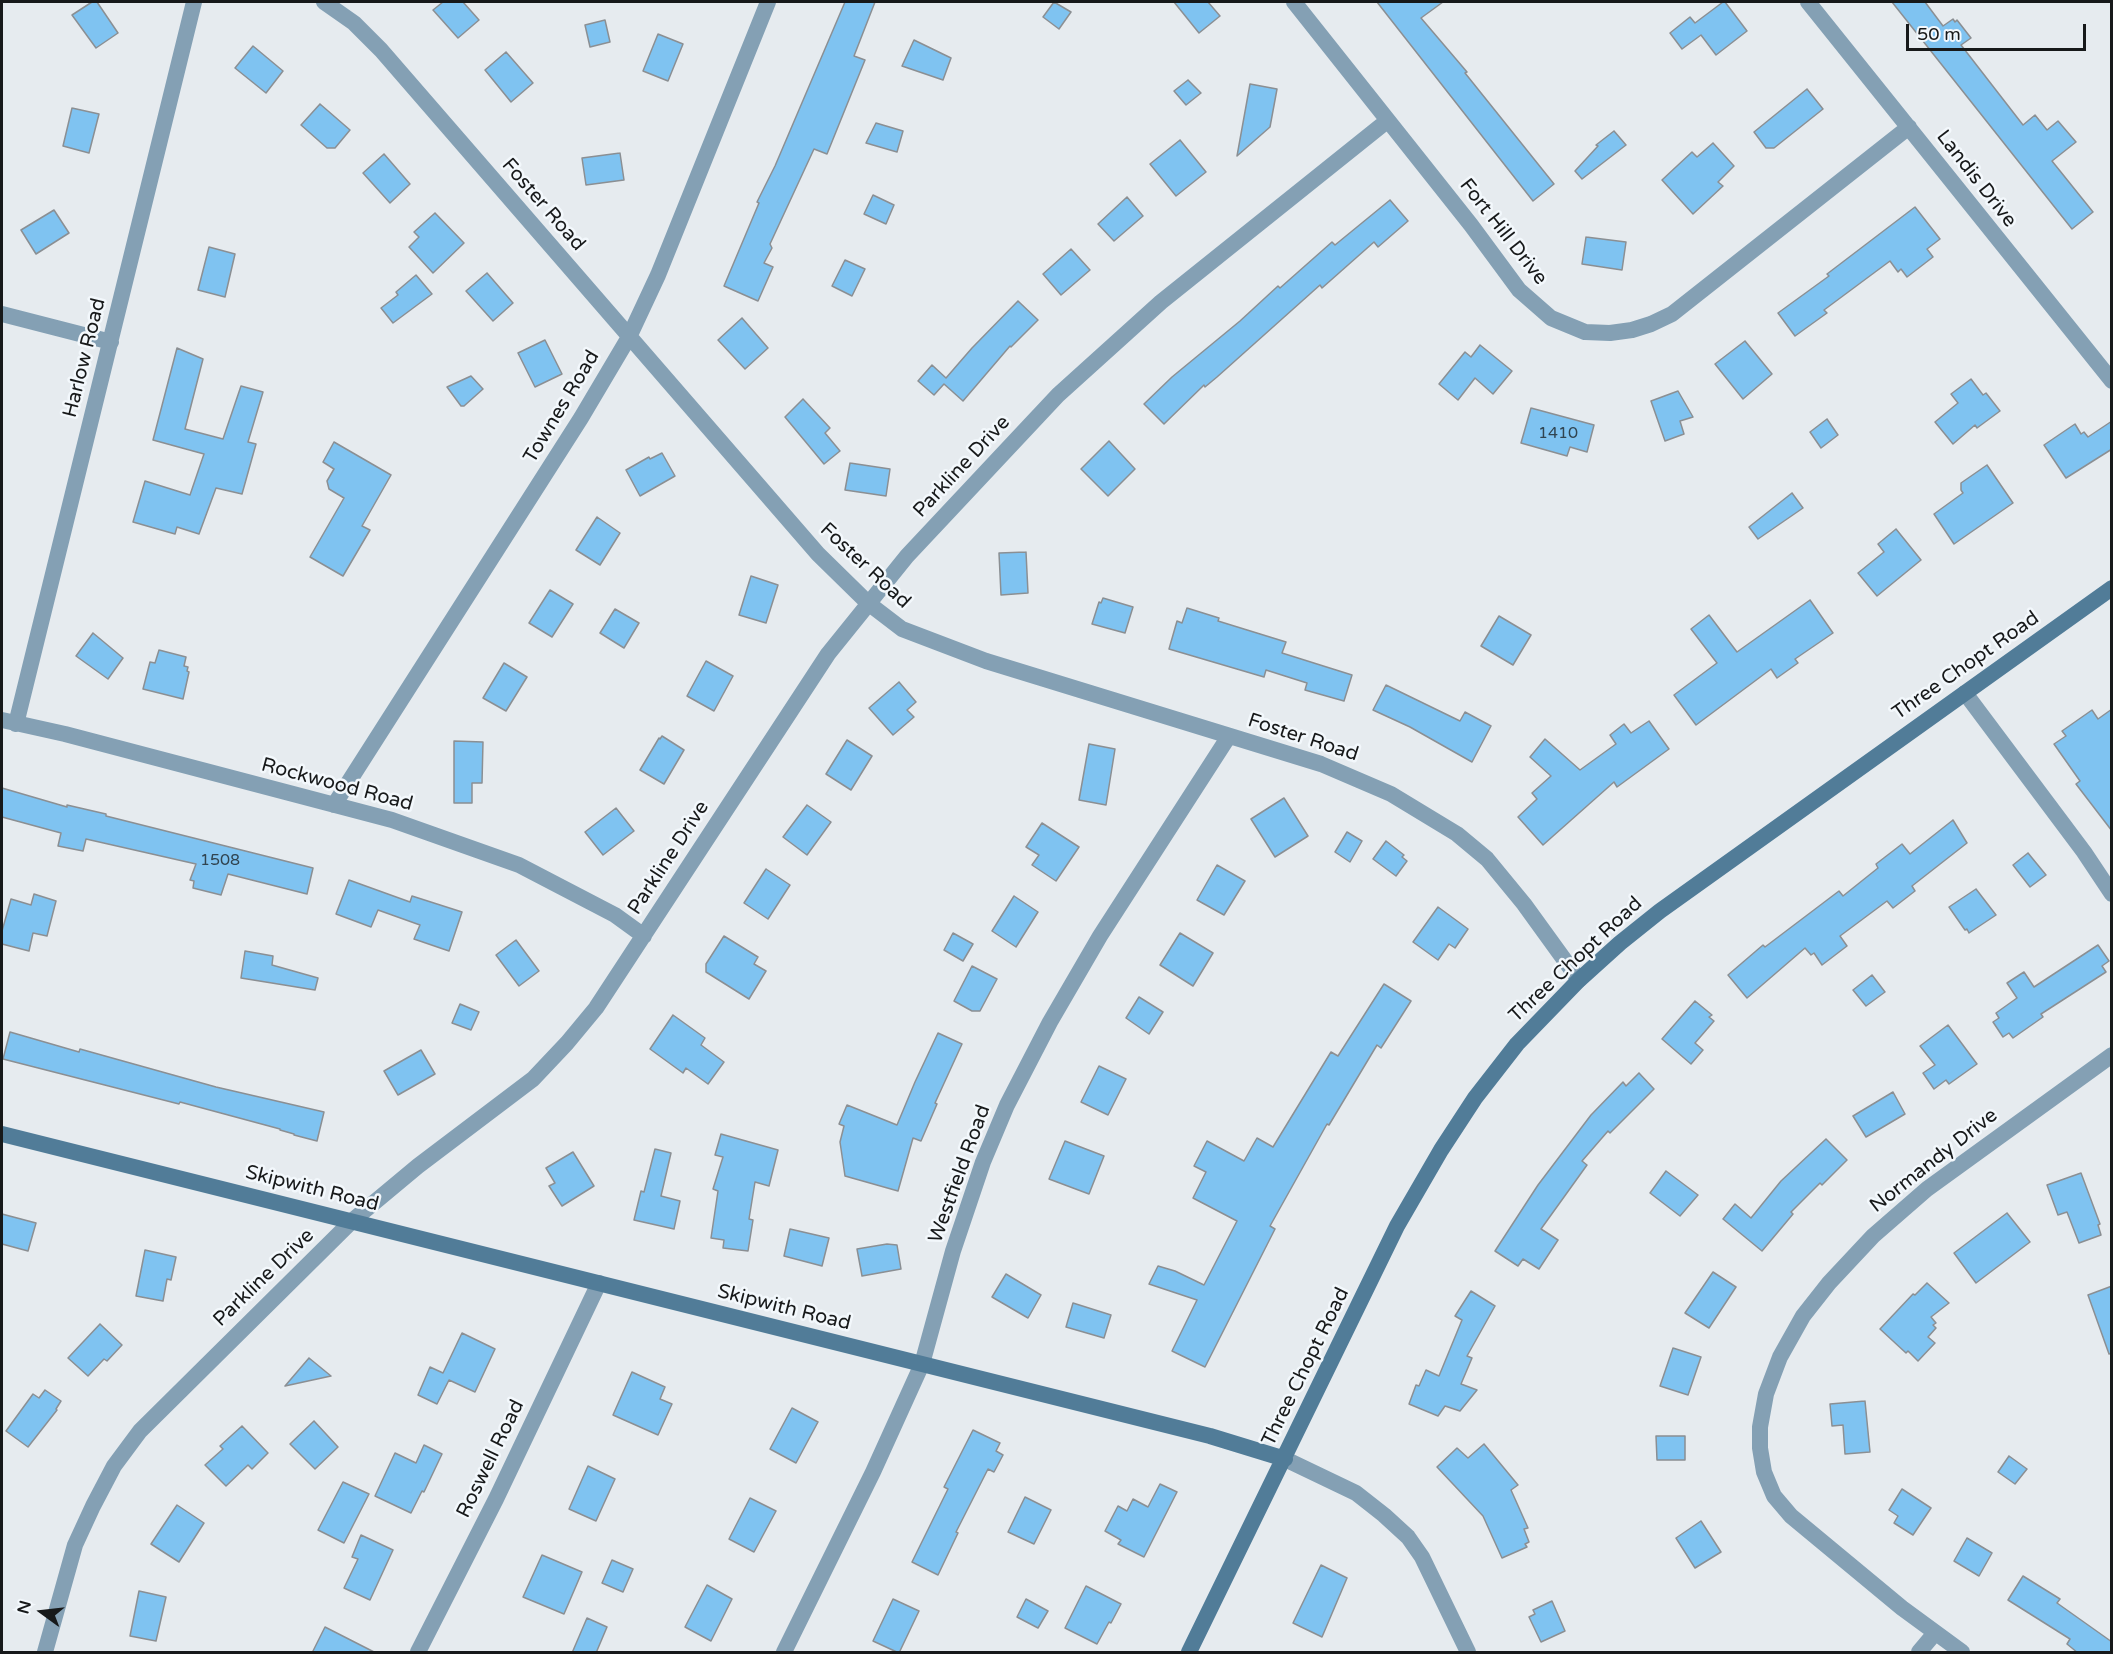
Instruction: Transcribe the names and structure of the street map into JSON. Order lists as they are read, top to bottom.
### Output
{
  "streets": {
    "main road": ["Three Chopt Road", "Skipwith Road"],
    "street": [
      "Landis Drive",
      "Foster Road",
      "Fort Hill Drive",
      "Harlow Road",
      "Townes Road",
      "Parkline Drive",
      "Rockwood Road",
      "Normandy Drive",
      "Westfield Road",
      "Roswell Road"
    ]
  },
  "crossings": [
    ["Landis Drive", "Fort Hill Drive"],
    ["Foster Road", "Townes Road"],
    ["Foster Road", "Parkline Drive"],
    ["Foster Road", "Three Chopt Road"],
    ["Foster Road", "Westfield Road"],
    ["Fort Hill Drive", "Parkline Drive"],
    ["Harlow Road", "Rockwood Road"],
    ["Townes Road", "Rockwood Road"],
    ["Parkline Drive", "Rockwood Road"],
    ["Parkline Drive", "Skipwith Road"],
    ["Three Chopt Road", "Skipwith Road"],
    ["Westfield Road", "Skipwith Road"],
    ["Skipwith Road", "Roswell Road"]
  ],
  "house_numbers": ["1410", "1508"],
  "scale_bar": "50 m",
  "north": "left"
}
